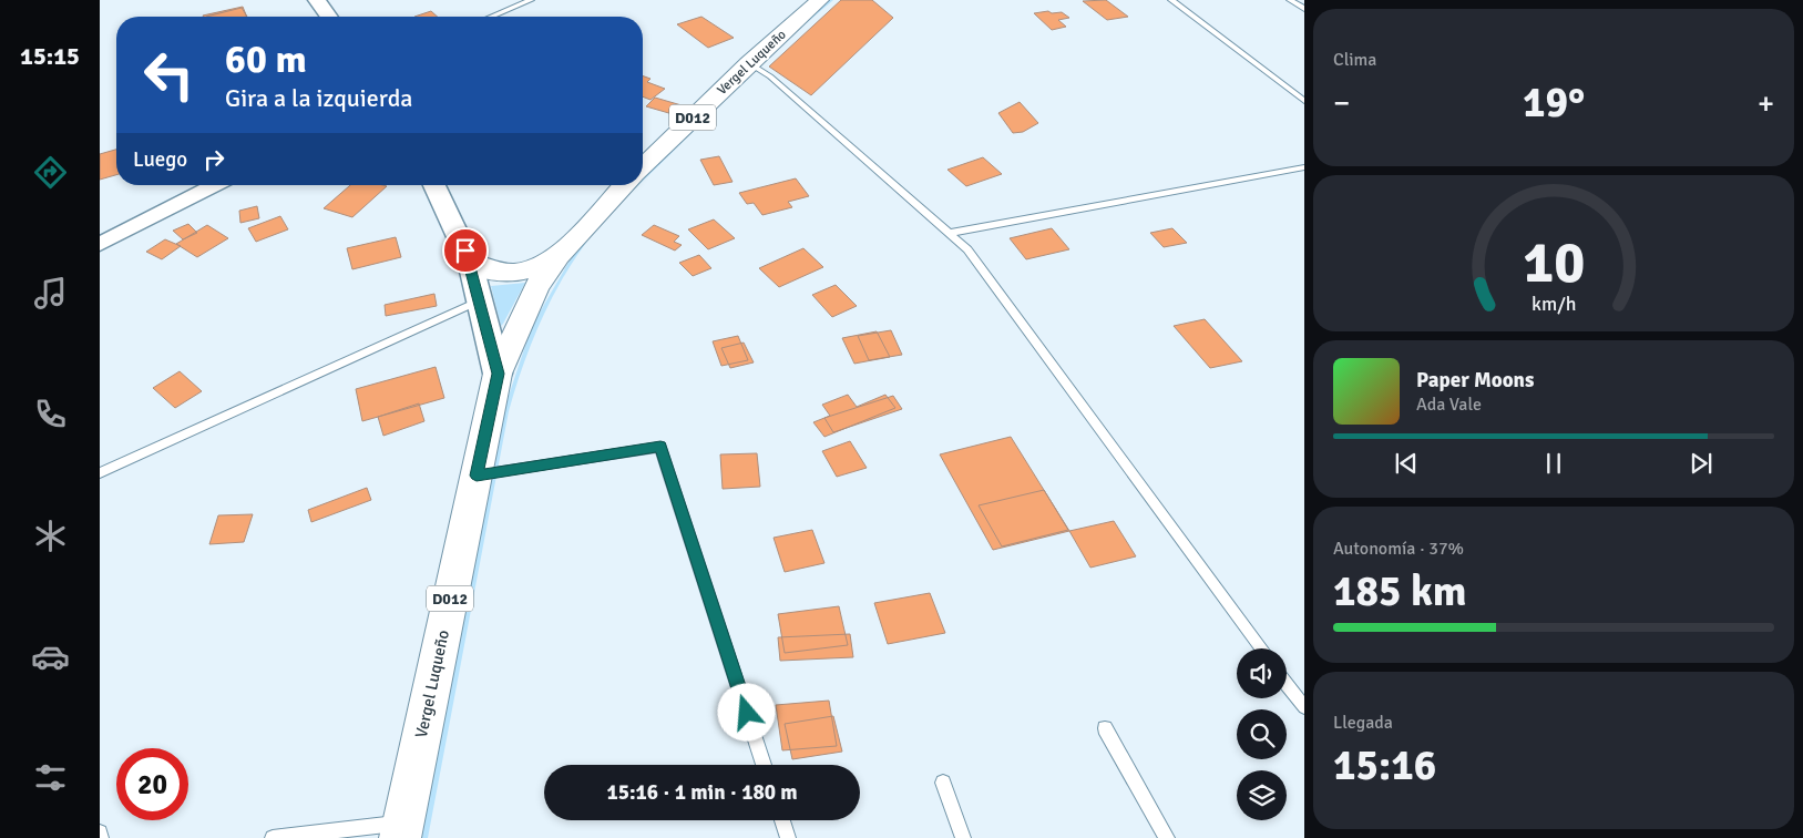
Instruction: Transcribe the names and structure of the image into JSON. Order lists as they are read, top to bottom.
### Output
{
  "streets": {
    "main road": ["Vergel Luqueño", "D012"]
  },
  "page": {
    "tabs": "15:15",
    "tile": [
      "Clima",
      ["Autonomía · 37%", "185 km"],
      ["Llegada", "15:16"]
    ],
    "turn": ["60 m", "Gira a la izquierda"],
    "heat": ["−", "19°", "+"],
    "then": "Luego",
    "song": ["Paper Moons", "Ada Vale"],
    "limit": "20",
    "trip": "15:16 · 1 min · 180 m",
    "gauge": ["10", "km/h"]
  }
}
